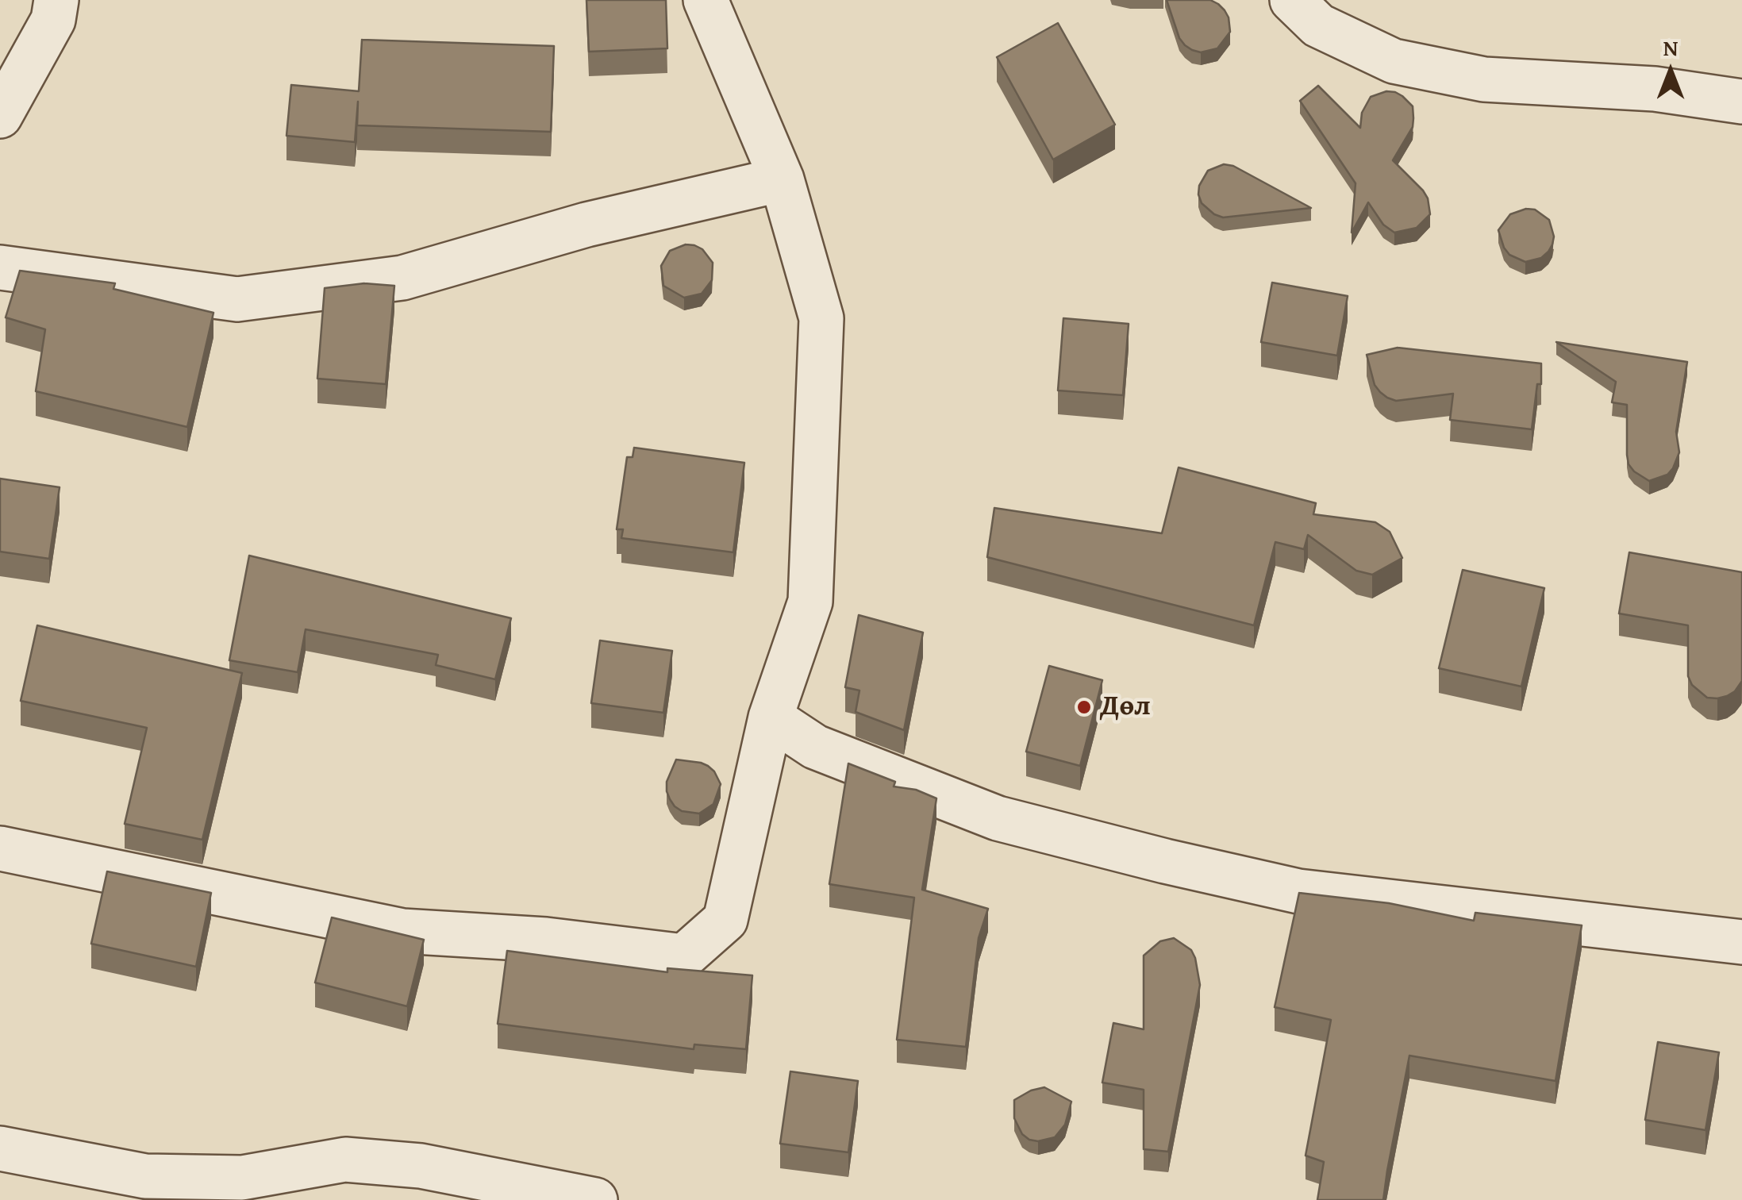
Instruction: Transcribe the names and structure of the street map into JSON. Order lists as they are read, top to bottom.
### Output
{
  "places": ["Дөл"],
  "north": "top"
}
